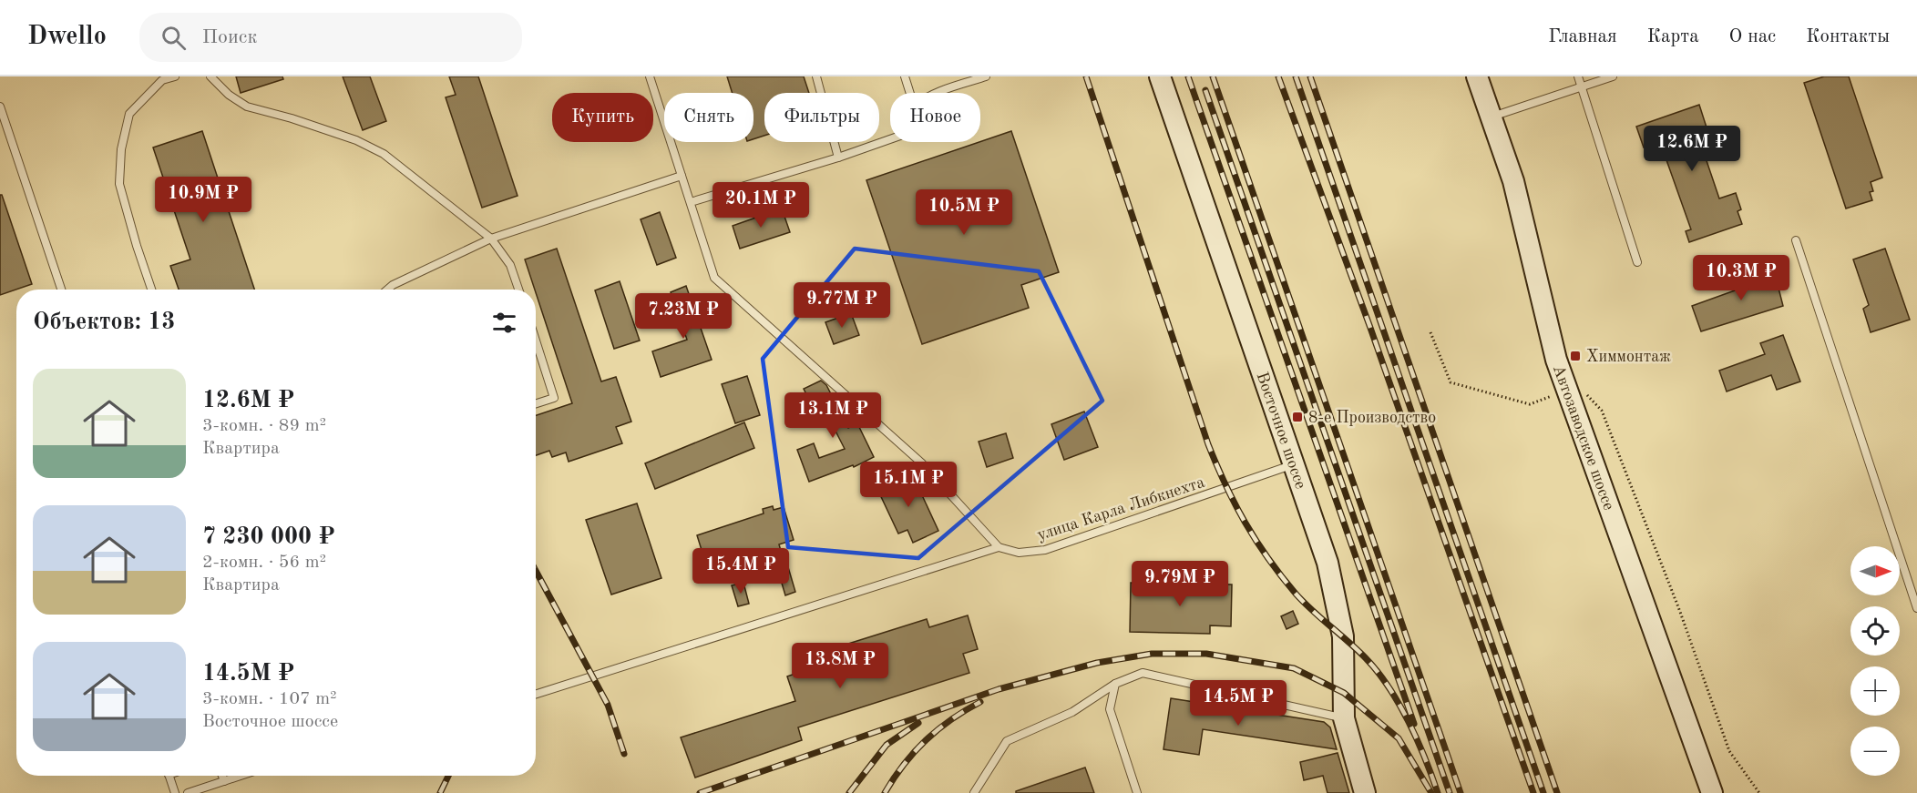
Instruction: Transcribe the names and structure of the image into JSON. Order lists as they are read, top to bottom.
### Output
{
  "streets": {
    "main road": ["Восточное шоссе", "Автозаводское шоссе"],
    "lane": ["улица Карла Либкнехта"]
  },
  "crossings": [
    ["Восточное шоссе", "улица Карла Либкнехта"]
  ],
  "places": {
    "transit": ["Химмонтаж", "8-е Производство"]
  },
  "north": "right",
  "page": {
    "header": "Dwello",
    "search": "Поиск",
    "nav": [
      "Главная",
      "Карта",
      "О нас",
      "Контакты"
    ],
    "chip": [
      "Купить",
      "Снять",
      "Фильтры",
      "Новое"
    ],
    "price": [
      "12.6M ₽",
      "10.9M ₽",
      "20.1M ₽",
      "10.5M ₽",
      "10.3M ₽",
      "9.77M ₽",
      "7.23M ₽",
      "13.1M ₽",
      "15.1M ₽",
      "15.4M ₽",
      "9.79M ₽",
      "13.8M ₽",
      "14.5M ₽"
    ],
    "heading": "Объектов: 13",
    "list": [
      {
        "name": "12.6M ₽",
        "note": "3-комн. · 89 m² · Квартира"
      },
      {
        "name": "7 230 000 ₽",
        "note": "2-комн. · 56 m² · Квартира"
      },
      {
        "name": "14.5M ₽",
        "note": "3-комн. · 107 m² · Восточное шоссе"
      }
    ],
    "map_buttons": ["+", "−"]
  }
}
